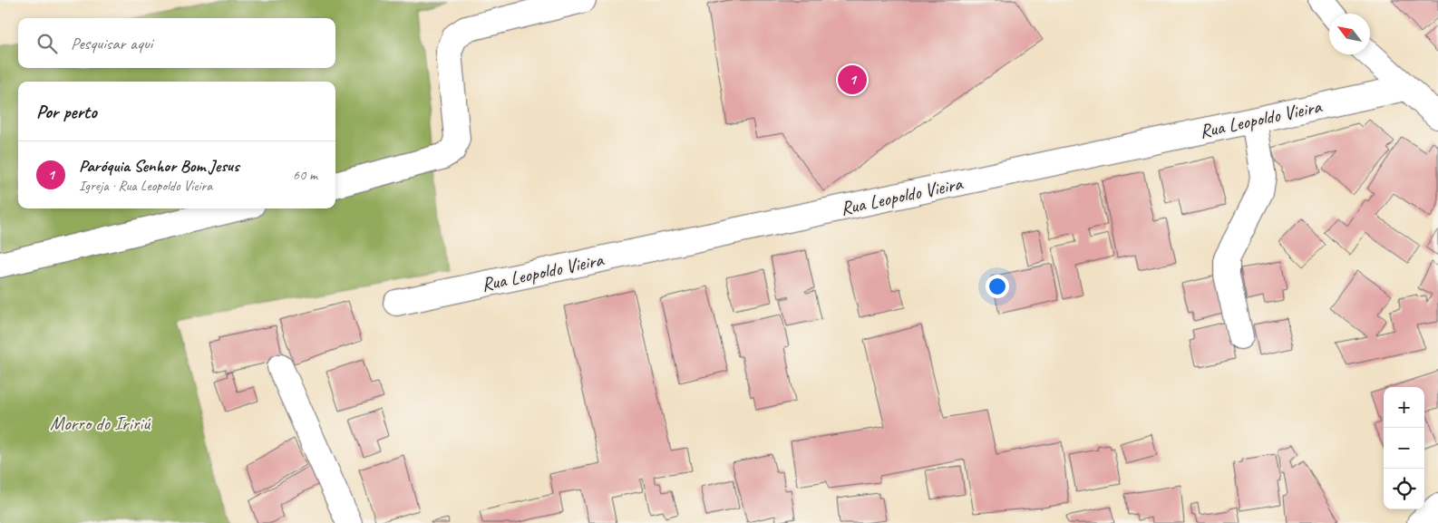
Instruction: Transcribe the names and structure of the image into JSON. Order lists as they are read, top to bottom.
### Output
{
  "streets": {
    "street": ["Rua Leopoldo Vieira"]
  },
  "parks": ["Morro do Iririú"],
  "north": "top left",
  "page": {
    "search": "Pesquisar aqui",
    "pins": "1",
    "heading": "Por perto",
    "list": [
      {
        "mark": "1",
        "name": "Paróquia Senhor Bom Jesus",
        "note": "Igreja · Rua Leopoldo Vieira",
        "value": "60 m"
      }
    ],
    "map_buttons": ["+", "−"]
  }
}
